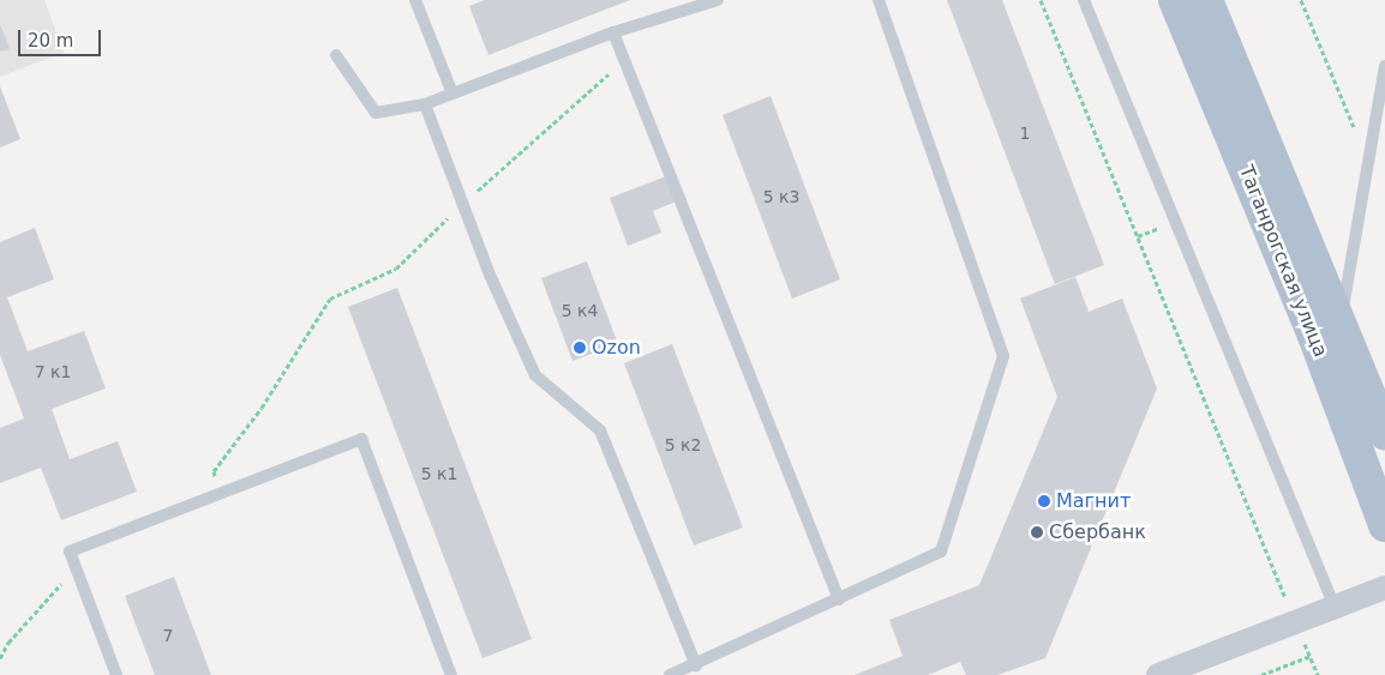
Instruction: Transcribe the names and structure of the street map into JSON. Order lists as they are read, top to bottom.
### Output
{
  "streets": {
    "main road": ["Таганрогская улица"]
  },
  "places": ["Ozon", "Магнит", "Сбербанк"],
  "house_numbers": [
    "1",
    "5 к3",
    "5 к4",
    "7 к1",
    "5 к2",
    "5 к1",
    "7"
  ],
  "scale_bar": "20 m"
}
